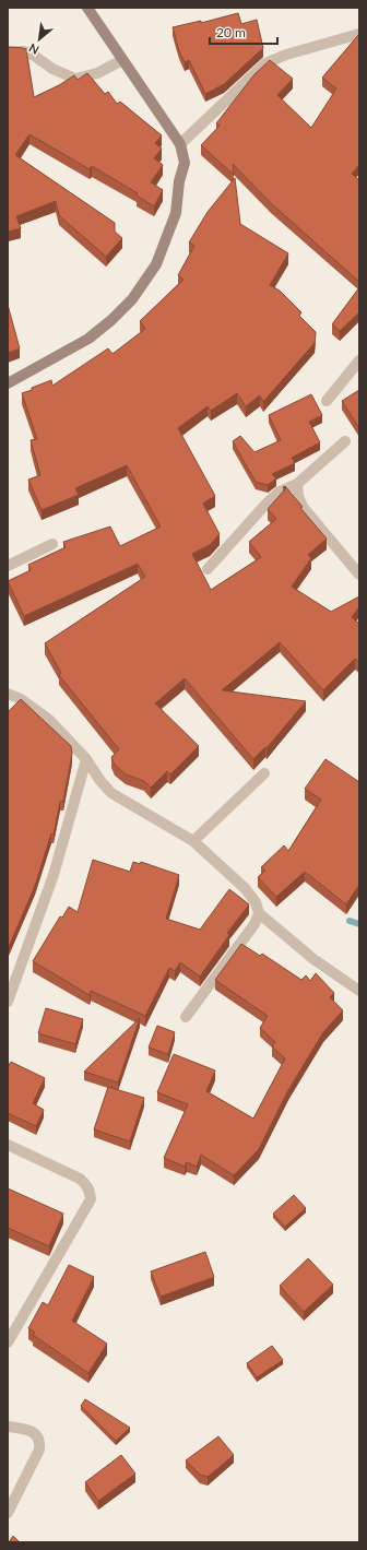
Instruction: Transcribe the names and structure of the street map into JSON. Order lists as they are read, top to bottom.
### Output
{
  "scale_bar": "20 m",
  "north": "bottom left"
}
